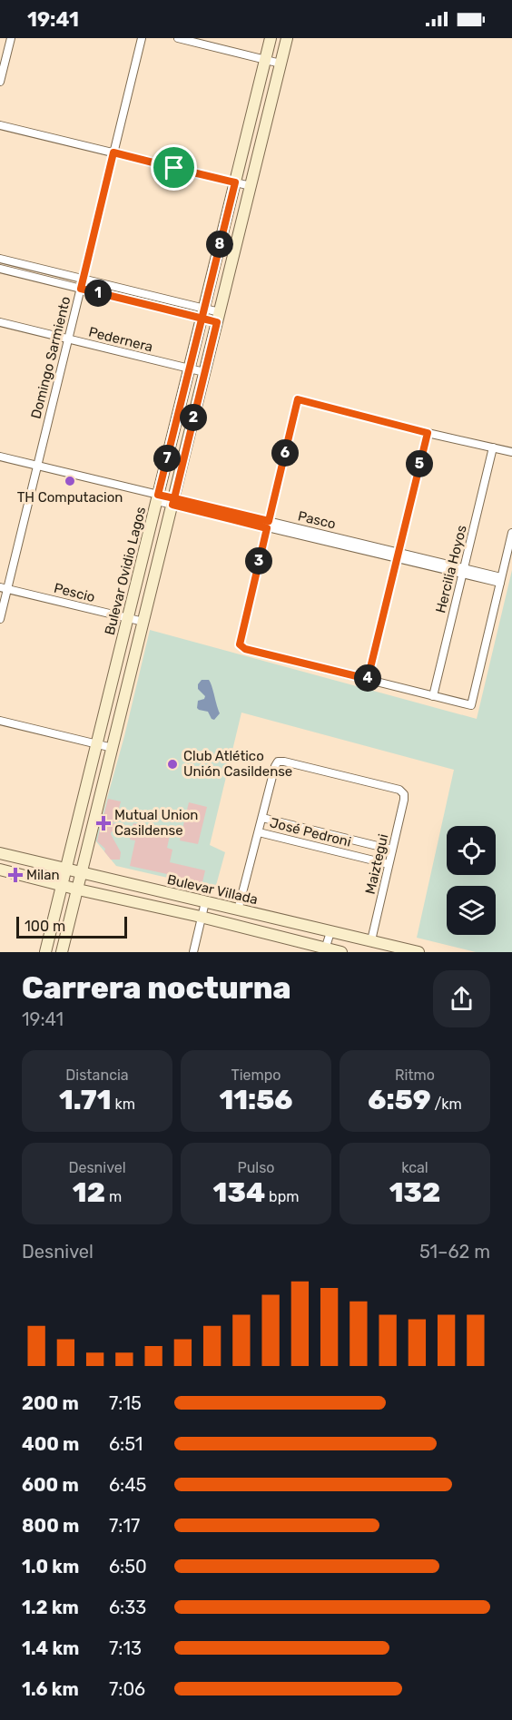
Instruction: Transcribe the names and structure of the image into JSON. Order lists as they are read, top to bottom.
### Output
{
  "streets": {
    "main road": ["Bulevar Ovidio Lagos", "Bulevar Villada"],
    "street": [
      "Pedernera",
      "Domingo Sarmiento",
      "Pasco",
      "Hercilia Hoyos",
      "Pescio",
      "José Pedroni",
      "Maiztegui"
    ]
  },
  "crossings": [
    ["Pedernera", "Domingo Sarmiento"],
    ["Pedernera", "Bulevar Ovidio Lagos"],
    ["Domingo Sarmiento", "Pasco"],
    ["Domingo Sarmiento", "Pescio"],
    ["Pasco", "Hercilia Hoyos"],
    ["Pasco", "Bulevar Ovidio Lagos"],
    ["Bulevar Ovidio Lagos", "Pescio"],
    ["Bulevar Ovidio Lagos", "Bulevar Villada"],
    ["José Pedroni", "Maiztegui"],
    ["Maiztegui", "Bulevar Villada"]
  ],
  "places": {
    "other": ["TH Computacion", "Club Atlético Unión Casildense"],
    "health": ["Mutual Union Casildense", "Milan"]
  },
  "scale_bar": "100 m",
  "page": {
    "status": "19:41",
    "pins": [
      "8",
      "1",
      "2",
      "6",
      "7",
      "5",
      "3",
      "4"
    ],
    "scale": "100 m",
    "heading": ["Carrera nocturna", "19:41"],
    "stats": [
      ["Distancia", "1.71 km"],
      ["Tiempo", "11:56"],
      ["Ritmo", "6:59 /km"],
      ["Desnivel", "12 m"],
      ["Pulso", "134 bpm"],
      ["kcal", "132"]
    ],
    "chart": ["Desnivel", "51–62 m"],
    "list": [
      {
        "name": "200 m",
        "note": "7:15"
      },
      {
        "name": "400 m",
        "note": "6:51"
      },
      {
        "name": "600 m",
        "note": "6:45"
      },
      {
        "name": "800 m",
        "note": "7:17"
      },
      {
        "name": "1.0 km",
        "note": "6:50"
      },
      {
        "name": "1.2 km",
        "note": "6:33"
      },
      {
        "name": "1.4 km",
        "note": "7:13"
      },
      {
        "name": "1.6 km",
        "note": "7:06"
      }
    ]
  }
}
